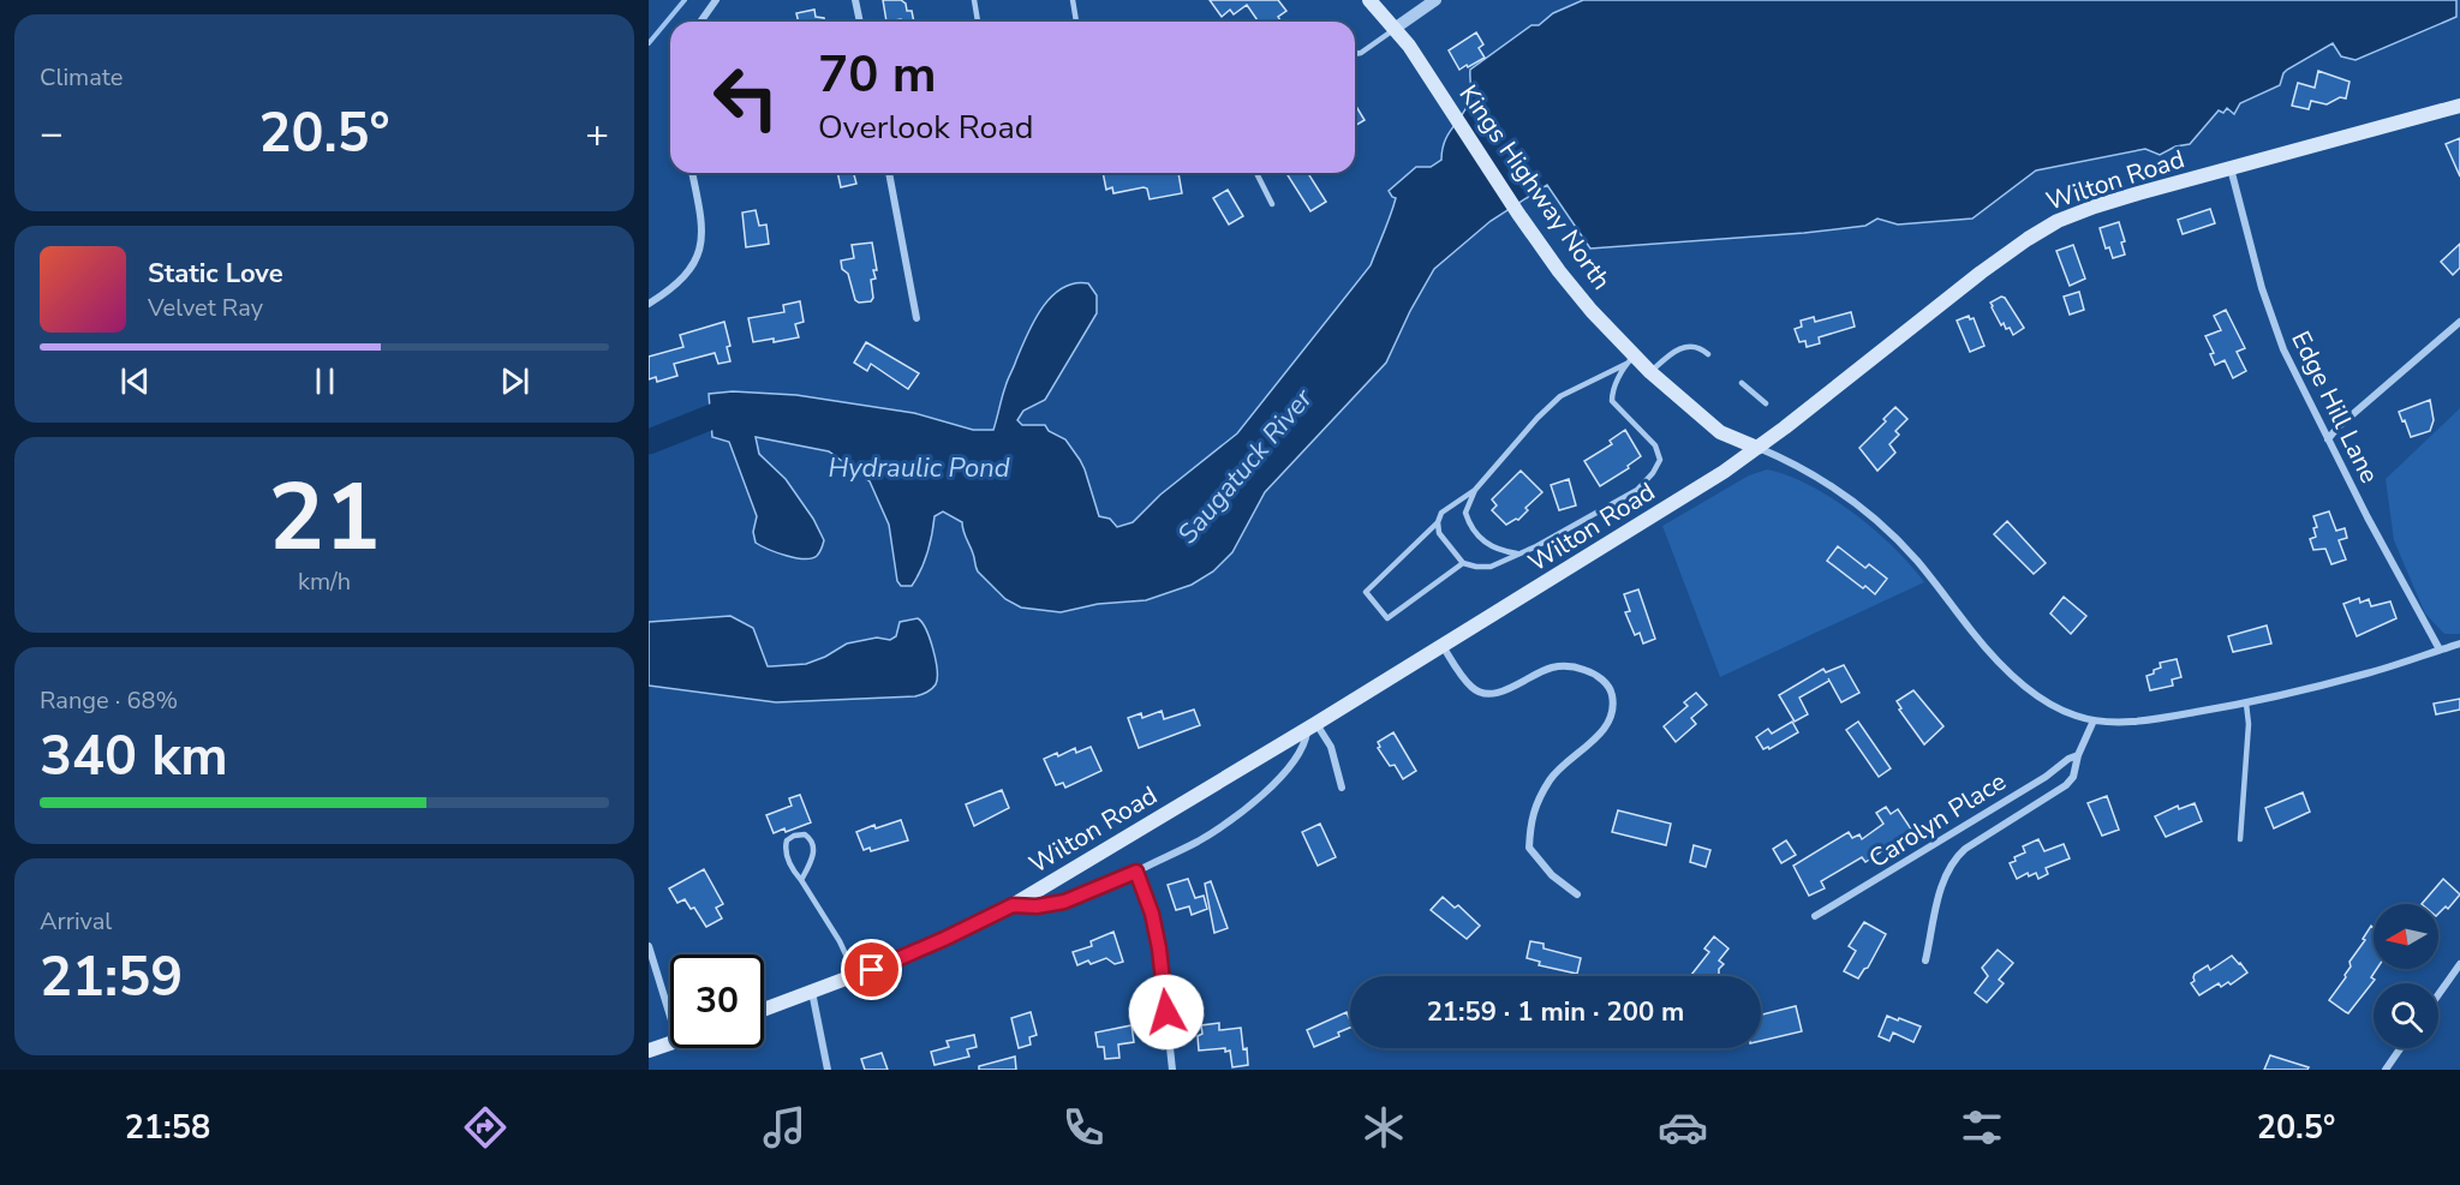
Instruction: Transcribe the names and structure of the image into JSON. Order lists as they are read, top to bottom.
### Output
{
  "streets": {
    "main road": ["Wilton Road", "Kings Highway North"],
    "street": ["Edge Hill Lane", "Carolyn Place"]
  },
  "crossings": [
    ["Wilton Road", "Kings Highway North"],
    ["Wilton Road", "Edge Hill Lane"],
    ["Kings Highway North", "Edge Hill Lane"]
  ],
  "water": ["Saugatuck River", "Hydraulic Pond"],
  "north": "left",
  "page": {
    "tile": [
      "Climate",
      ["21", "km/h"],
      ["Range · 68%", "340 km"],
      ["Arrival", "21:59"]
    ],
    "turn": ["70 m", "Overlook Road"],
    "heat": ["−", "20.5°", "+"],
    "song": ["Static Love", "Velvet Ray"],
    "limit": "30",
    "trip": "21:59 · 1 min · 200 m",
    "tabs": ["21:58", "20.5°"]
  }
}
